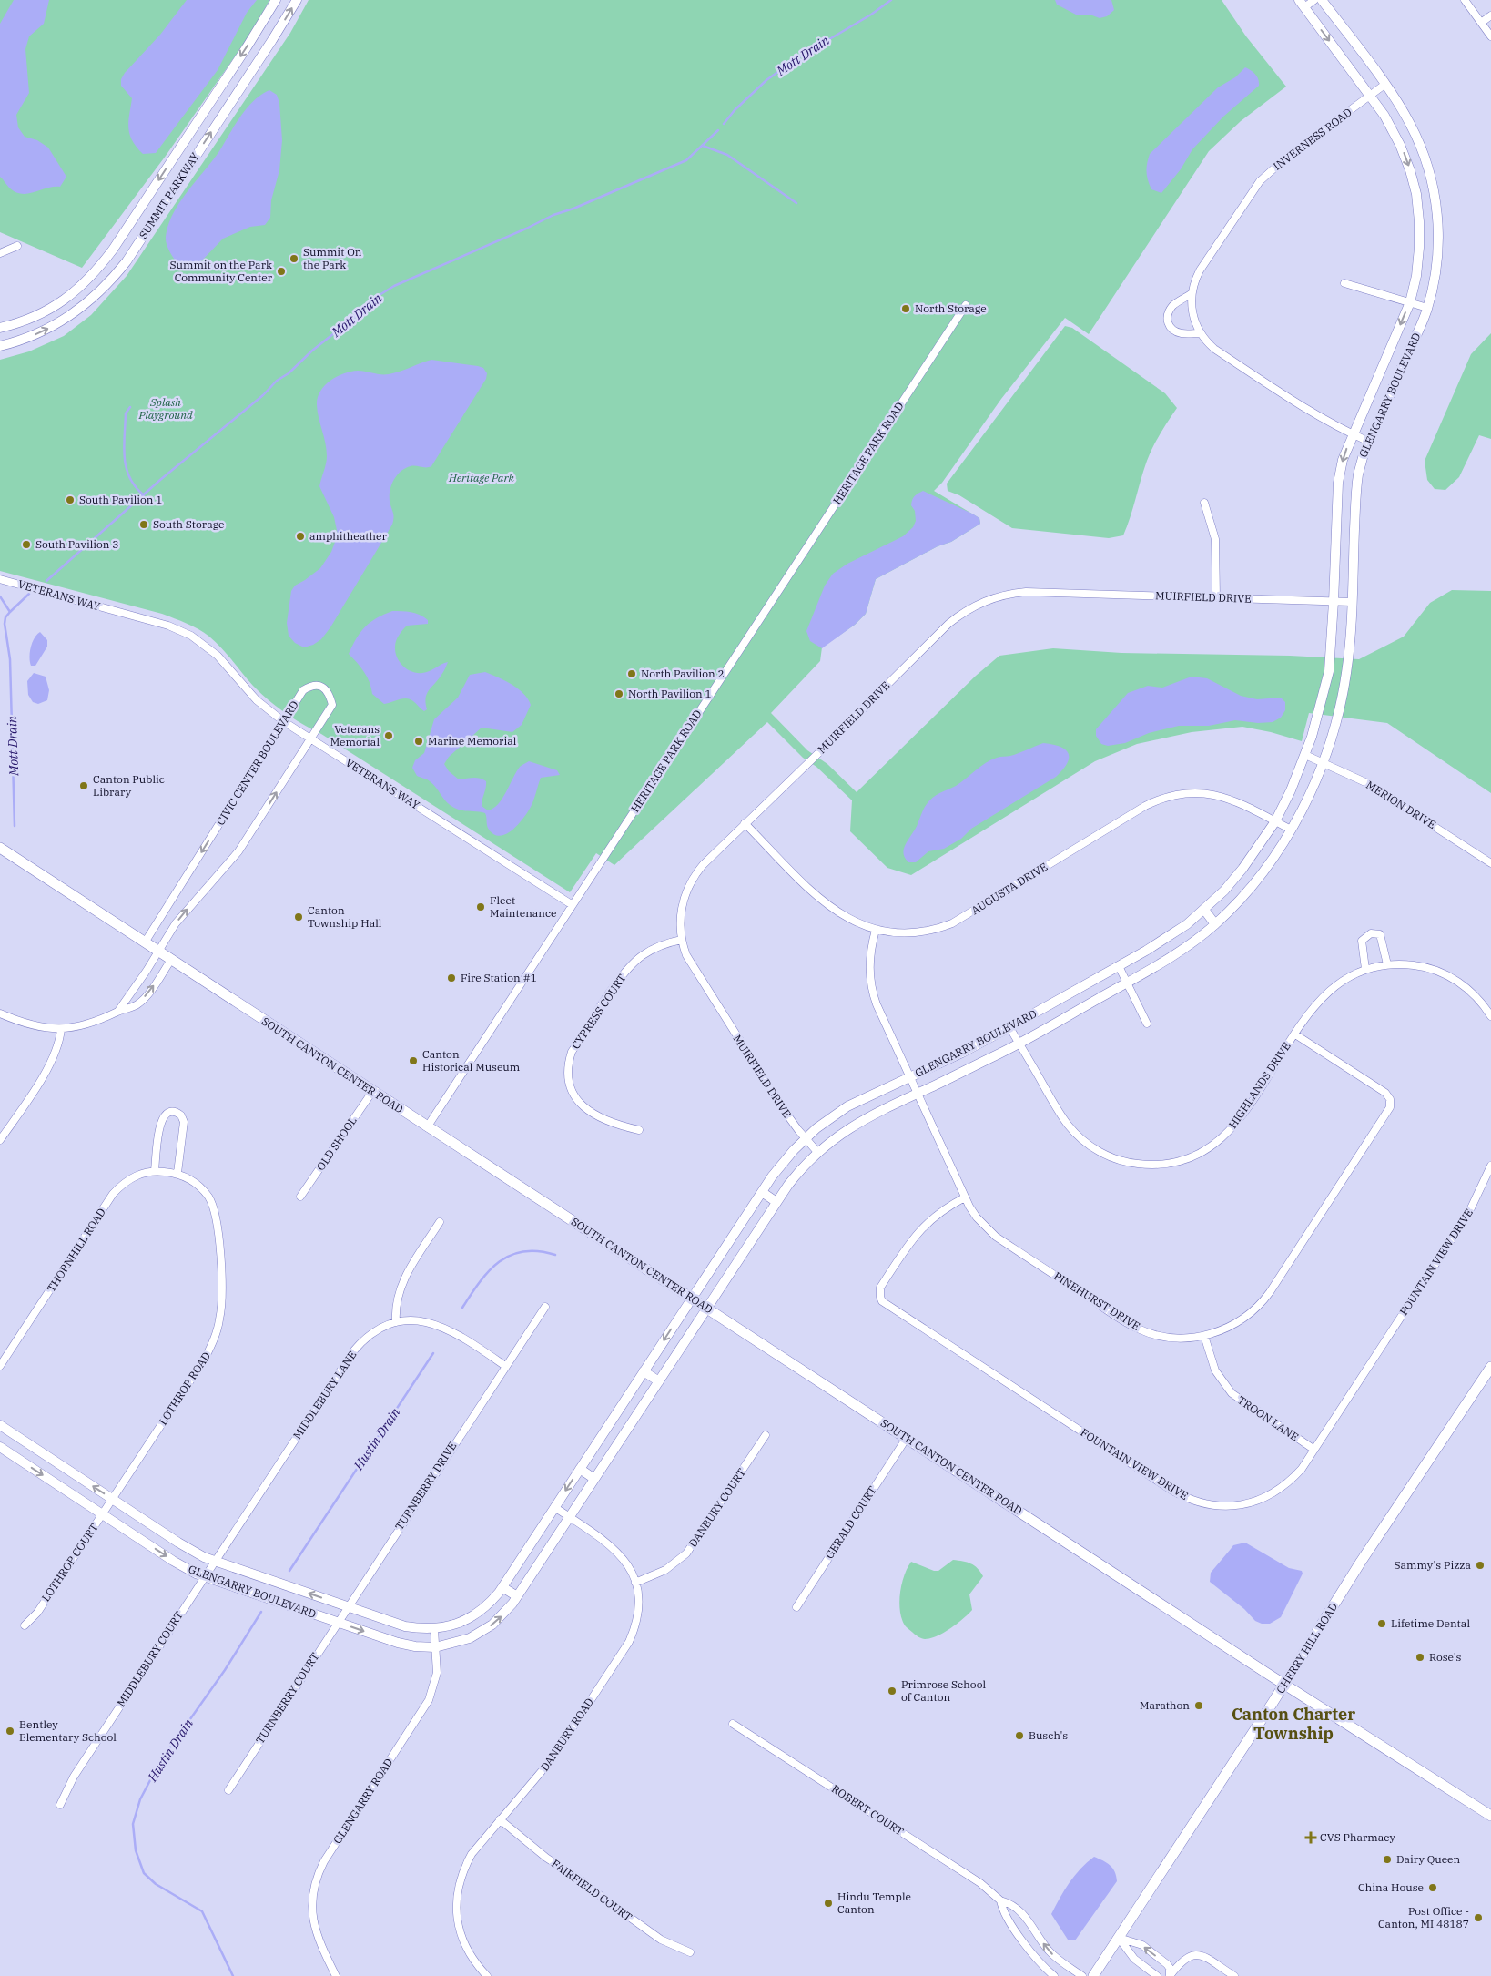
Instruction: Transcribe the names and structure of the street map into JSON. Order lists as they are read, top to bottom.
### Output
{
  "streets": {
    "main road": ["SOUTH CANTON CENTER ROAD", "CHERRY HILL ROAD"],
    "street": [
      "INVERNESS ROAD",
      "SUMMIT PARKWAY",
      "GLENGARRY BOULEVARD",
      "HERITAGE PARK ROAD",
      "VETERANS WAY",
      "MUIRFIELD DRIVE",
      "CIVIC CENTER BOULEVARD",
      "MERION DRIVE",
      "AUGUSTA DRIVE",
      "CYPRESS COURT",
      "HIGHLANDS DRIVE",
      "OLD SHOOL",
      "THORNHILL ROAD",
      "FOUNTAIN VIEW DRIVE",
      "PINEHURST DRIVE",
      "LOTHROP ROAD",
      "MIDDLEBURY LANE",
      "TROON LANE",
      "TURNBERRY DRIVE",
      "DANBURY COURT",
      "GERALD COURT",
      "LOTHROP COURT",
      "MIDDLEBURY COURT",
      "TURNBERRY COURT",
      "DANBURY ROAD",
      "GLENGARRY ROAD",
      "ROBERT COURT",
      "FAIRFIELD COURT"
    ]
  },
  "crossings": [
    ["INVERNESS ROAD", "GLENGARRY BOULEVARD"],
    ["GLENGARRY BOULEVARD", "MUIRFIELD DRIVE"],
    ["GLENGARRY BOULEVARD", "MERION DRIVE"],
    ["GLENGARRY BOULEVARD", "AUGUSTA DRIVE"],
    ["GLENGARRY BOULEVARD", "SOUTH CANTON CENTER ROAD"],
    ["GLENGARRY BOULEVARD", "HIGHLANDS DRIVE"],
    ["GLENGARRY BOULEVARD", "PINEHURST DRIVE"],
    ["GLENGARRY BOULEVARD", "LOTHROP ROAD"],
    ["GLENGARRY BOULEVARD", "MIDDLEBURY LANE"],
    ["GLENGARRY BOULEVARD", "TURNBERRY DRIVE"],
    ["GLENGARRY BOULEVARD", "LOTHROP COURT"],
    ["GLENGARRY BOULEVARD", "MIDDLEBURY COURT"],
    ["GLENGARRY BOULEVARD", "TURNBERRY COURT"],
    ["GLENGARRY BOULEVARD", "DANBURY ROAD"],
    ["GLENGARRY BOULEVARD", "GLENGARRY ROAD"],
    ["HERITAGE PARK ROAD", "VETERANS WAY"],
    ["HERITAGE PARK ROAD", "SOUTH CANTON CENTER ROAD"],
    ["VETERANS WAY", "CIVIC CENTER BOULEVARD"],
    ["MUIRFIELD DRIVE", "AUGUSTA DRIVE"],
    ["MUIRFIELD DRIVE", "CYPRESS COURT"],
    ["CIVIC CENTER BOULEVARD", "SOUTH CANTON CENTER ROAD"],
    ["AUGUSTA DRIVE", "PINEHURST DRIVE"],
    ["SOUTH CANTON CENTER ROAD", "OLD SHOOL"],
    ["SOUTH CANTON CENTER ROAD", "GERALD COURT"],
    ["SOUTH CANTON CENTER ROAD", "CHERRY HILL ROAD"],
    ["HIGHLANDS DRIVE", "PINEHURST DRIVE"],
    ["THORNHILL ROAD", "LOTHROP ROAD"],
    ["FOUNTAIN VIEW DRIVE", "PINEHURST DRIVE"],
    ["FOUNTAIN VIEW DRIVE", "TROON LANE"],
    ["PINEHURST DRIVE", "TROON LANE"],
    ["LOTHROP ROAD", "LOTHROP COURT"],
    ["MIDDLEBURY LANE", "TURNBERRY DRIVE"],
    ["MIDDLEBURY LANE", "MIDDLEBURY COURT"],
    ["TURNBERRY DRIVE", "TURNBERRY COURT"],
    ["DANBURY COURT", "DANBURY ROAD"],
    ["DANBURY ROAD", "FAIRFIELD COURT"]
  ],
  "districts": ["Canton Charter Township"],
  "water": ["Mott Drain", "Hustin Drain"],
  "parks": ["Splash Playground", "Heritage Park"],
  "places": {
    "other": [
      "Summit On the Park",
      "Summit on the Park Community Center",
      "North Storage",
      "South Pavilion 1",
      "South Storage",
      "amphitheather",
      "South Pavilion 3",
      "North Pavilion 2",
      "North Pavilion 1",
      "Veterans Memorial",
      "Marine Memorial",
      "Canton Public Library",
      "Fleet Maintenance",
      "Canton Township Hall",
      "Fire Station #1",
      "Canton Historical Museum",
      "Sammy's Pizza",
      "Lifetime Dental",
      "Rose's",
      "Primrose School of Canton",
      "Marathon",
      "Bentley Elementary School",
      "Busch's",
      "Dairy Queen",
      "China House",
      "Hindu Temple Canton",
      "Post Office - Canton, MI 48187"
    ],
    "health": ["CVS Pharmacy"]
  }
}
